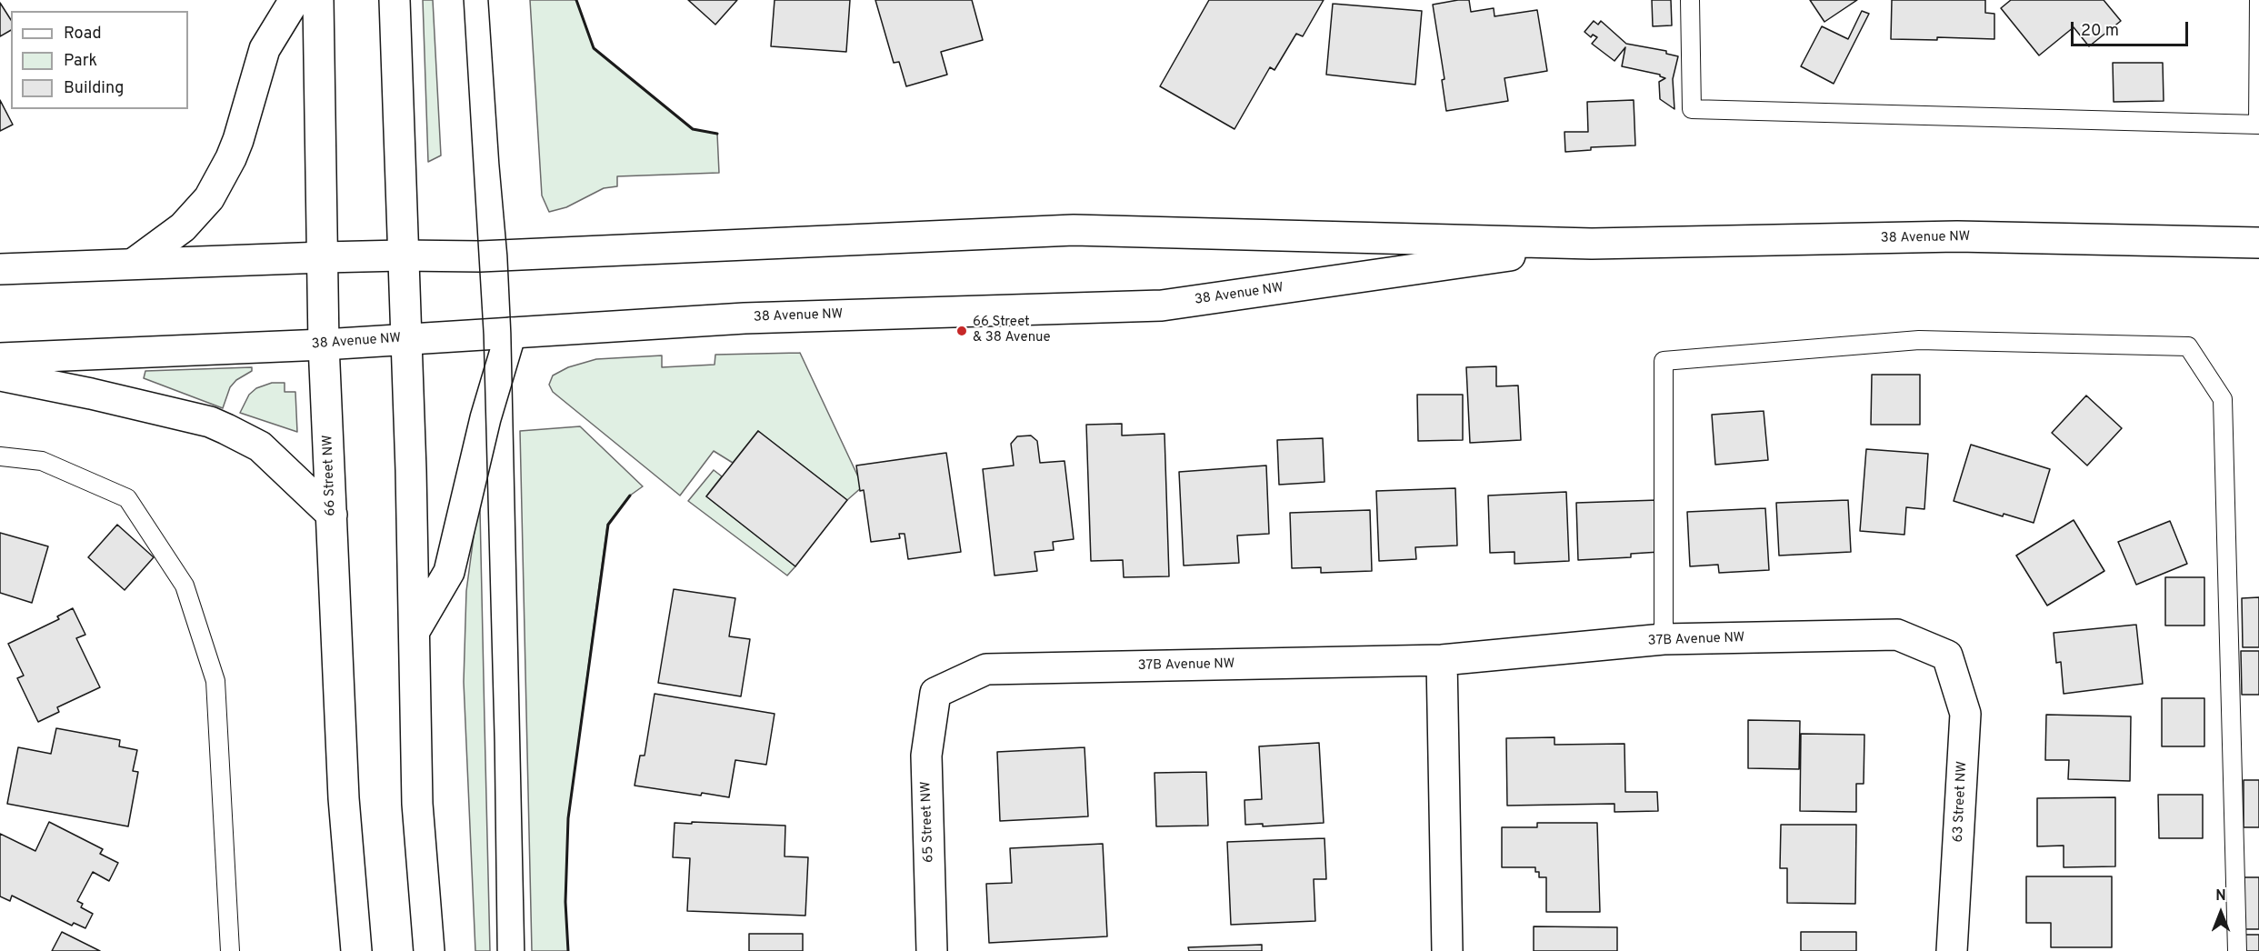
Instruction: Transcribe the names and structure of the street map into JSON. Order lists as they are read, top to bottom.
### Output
{
  "streets": {
    "street": [
      "38 Avenue NW",
      "66 Street NW",
      "37B Avenue NW",
      "63 Street NW",
      "65 Street NW"
    ]
  },
  "crossings": [
    ["38 Avenue NW", "66 Street NW"],
    ["37B Avenue NW", "63 Street NW"],
    ["37B Avenue NW", "65 Street NW"]
  ],
  "places": ["66 Street & 38 Avenue"],
  "legend": ["Road", "Park", "Building"],
  "scale_bar": "20 m",
  "north": "top"
}
